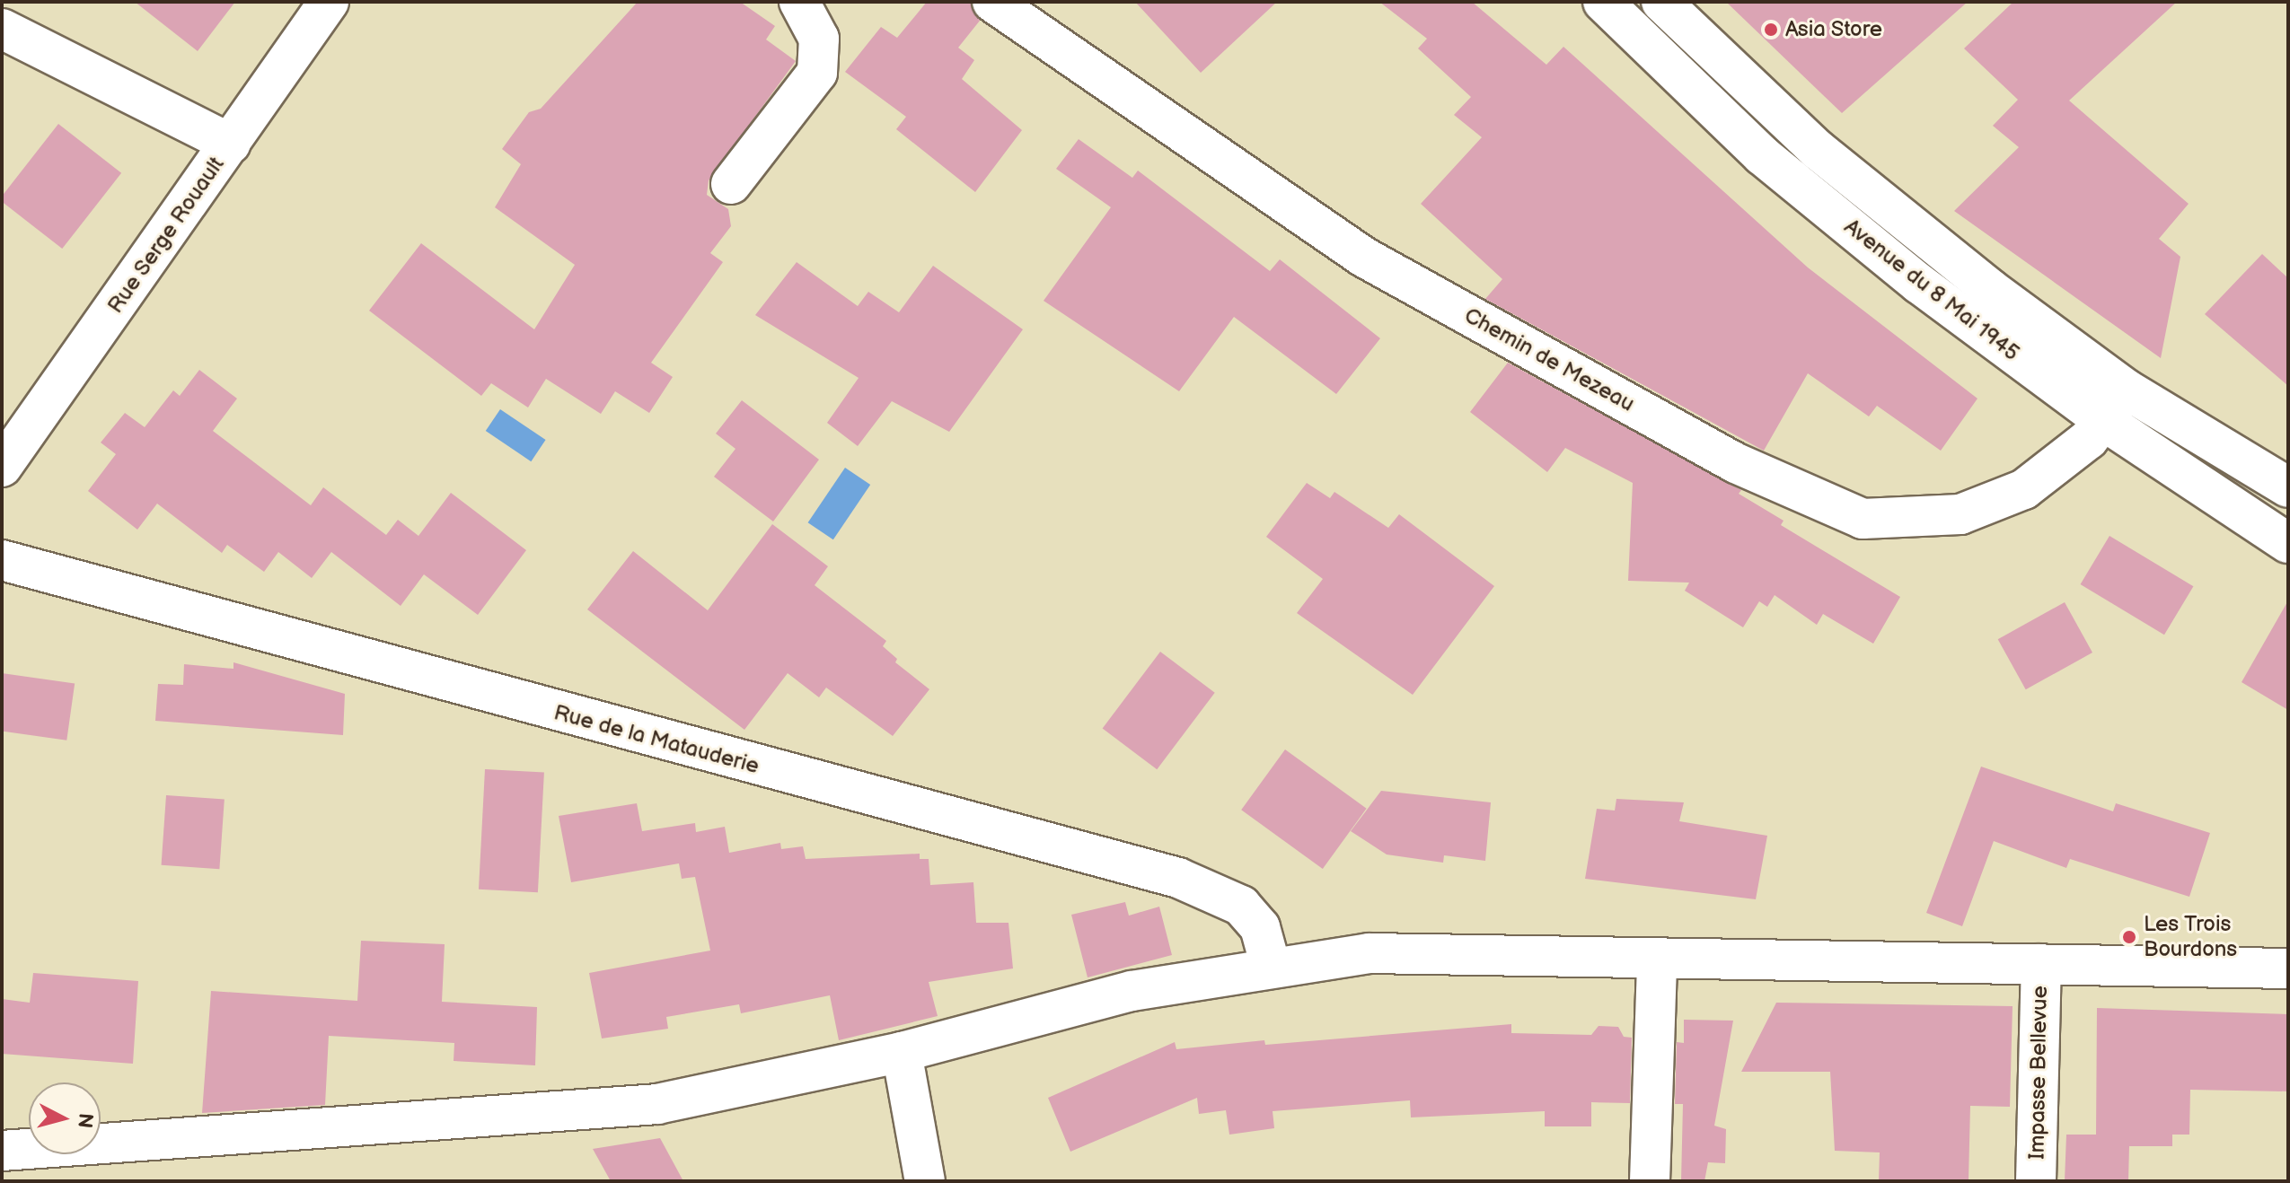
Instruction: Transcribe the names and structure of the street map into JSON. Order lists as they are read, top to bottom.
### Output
{
  "streets": {
    "street": [
      "Rue Serge Rouault",
      "Avenue du 8 Mai 1945",
      "Chemin de Mezeau",
      "Rue de la Matauderie",
      "Impasse Bellevue"
    ]
  },
  "crossings": [
    ["Avenue du 8 Mai 1945", "Chemin de Mezeau"]
  ],
  "places": ["Asia Store", "Les Trois Bourdons"],
  "north": "right"
}
